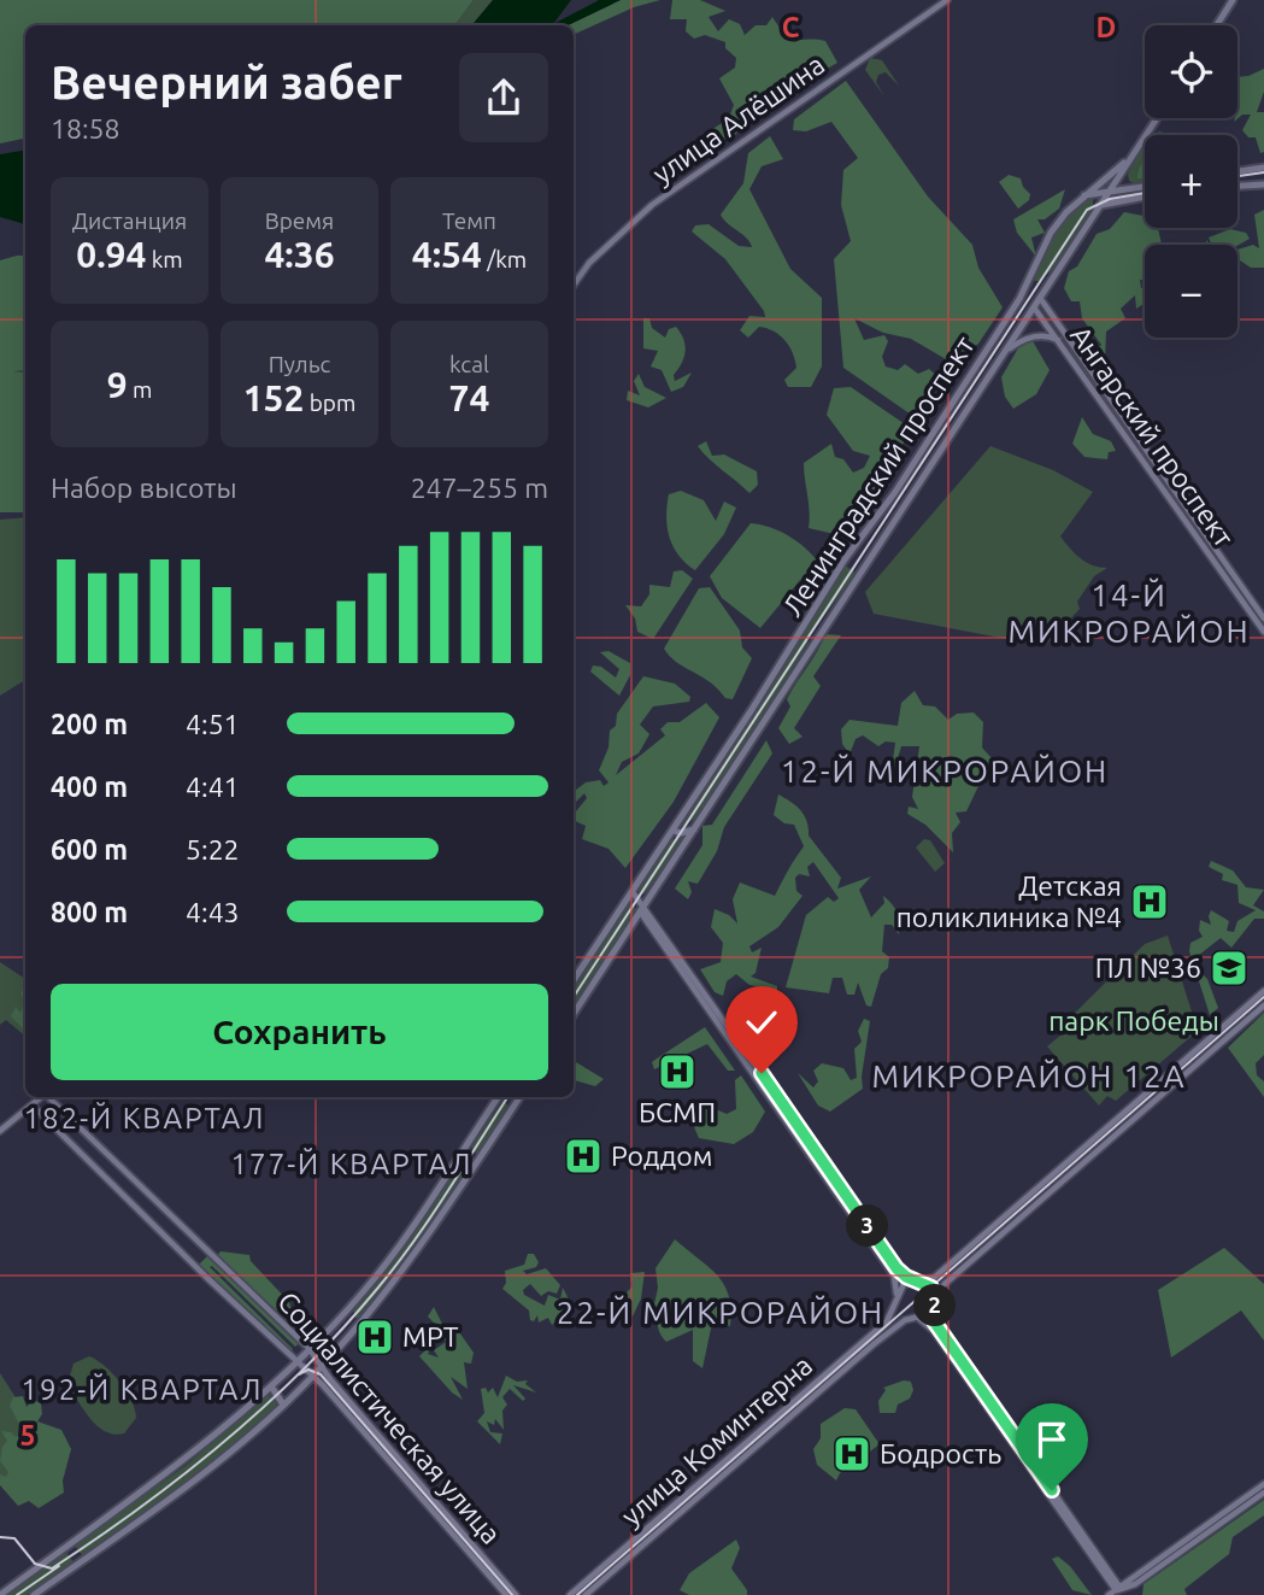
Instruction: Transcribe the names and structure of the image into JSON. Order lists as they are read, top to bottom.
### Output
{
  "streets": {
    "main road": ["Ленинградский проспект"],
    "street": [
      "улица Алёшина",
      "Ангарский проспект",
      "Социалистическая улица",
      "улица Коминтерна"
    ]
  },
  "crossings": [
    ["Ангарский проспект", "Ленинградский проспект"]
  ],
  "districts": [
    "14-Й МИКРОРАЙОН",
    "12-Й МИКРОРАЙОН",
    "МИКРОРАЙОН 12А",
    "182-Й КВАРТАЛ",
    "177-Й КВАРТАЛ",
    "22-Й МИКРОРАЙОН",
    "192-Й КВАРТАЛ"
  ],
  "parks": ["парк Победы"],
  "places": {
    "hospital": [
      "Детская поликлиника №4",
      "БСМП",
      "Роддом",
      "МРТ",
      "Бодрость"
    ],
    "school or university": ["ПЛ №36"]
  },
  "page": {
    "map_buttons": ["+", "−"],
    "heading": ["Вечерний забег", "18:58"],
    "stats": [
      ["Дистанция", "0.94 km"],
      ["Время", "4:36"],
      ["Темп", "4:54 /km"],
      ["9 m"],
      ["Пульс", "152 bpm"],
      ["kcal", "74"]
    ],
    "chart": ["Набор высоты", "247–255 m"],
    "list": [
      {
        "name": "200 m",
        "note": "4:51"
      },
      {
        "name": "400 m",
        "note": "4:41"
      },
      {
        "name": "600 m",
        "note": "5:22"
      },
      {
        "name": "800 m",
        "note": "4:43"
      }
    ],
    "buttons": "Сохранить",
    "pins": ["3", "2"]
  },
  "grid": {
    "columns": ["C", "D"],
    "rows": ["5"]
  }
}
